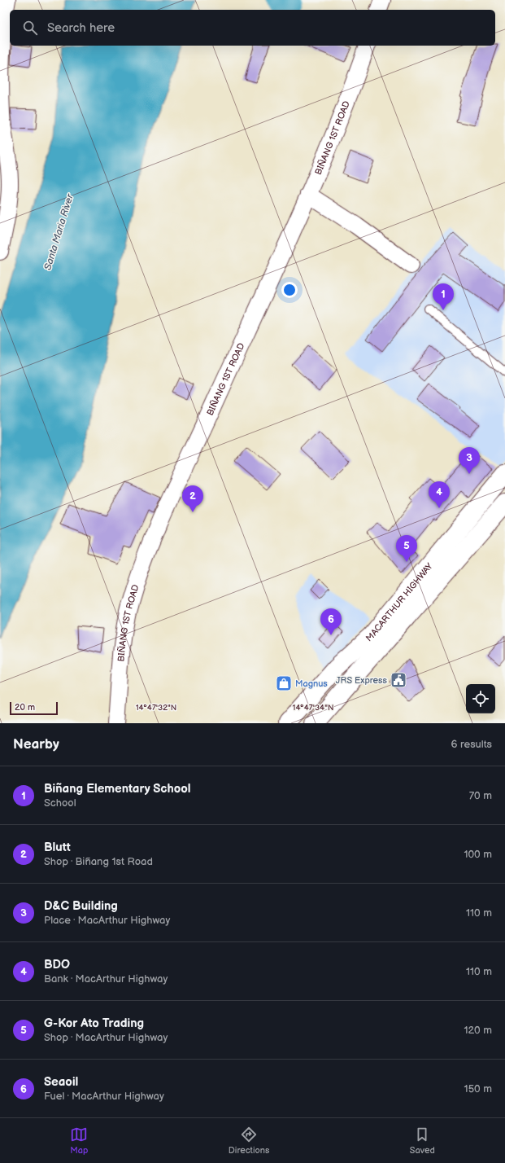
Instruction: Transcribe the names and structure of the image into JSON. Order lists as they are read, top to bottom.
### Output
{
  "streets": {
    "highway": ["MACARTHUR HIGHWAY"],
    "street": ["BIÑANG 1ST ROAD"]
  },
  "water": ["Santa Maria River"],
  "places": {
    "public building": ["JRS Express"],
    "shop": ["Magnus"]
  },
  "scale_bar": "20 m",
  "page": {
    "search": "Search here",
    "pins": [
      "1",
      "3",
      "4",
      "2",
      "5",
      "6"
    ],
    "scale": "20 m",
    "heading": ["Nearby", "6 results"],
    "list": [
      {
        "mark": "1",
        "name": "Biñang Elementary School",
        "note": "School",
        "value": "70 m"
      },
      {
        "mark": "2",
        "name": "Blutt",
        "note": "Shop · Biñang 1st Road",
        "value": "100 m"
      },
      {
        "mark": "3",
        "name": "D&C Building",
        "note": "Place · MacArthur Highway",
        "value": "110 m"
      },
      {
        "mark": "4",
        "name": "BDO",
        "note": "Bank · MacArthur Highway",
        "value": "110 m"
      },
      {
        "mark": "5",
        "name": "G-Kor Ato Trading",
        "note": "Shop · MacArthur Highway",
        "value": "120 m"
      },
      {
        "mark": "6",
        "name": "Seaoil",
        "note": "Fuel · MacArthur Highway",
        "value": "150 m"
      }
    ],
    "nav": ["Map", "Directions", "Saved"]
  },
  "coordinates": ["14°47'32\"N", "14°47'34\"N"]
}
